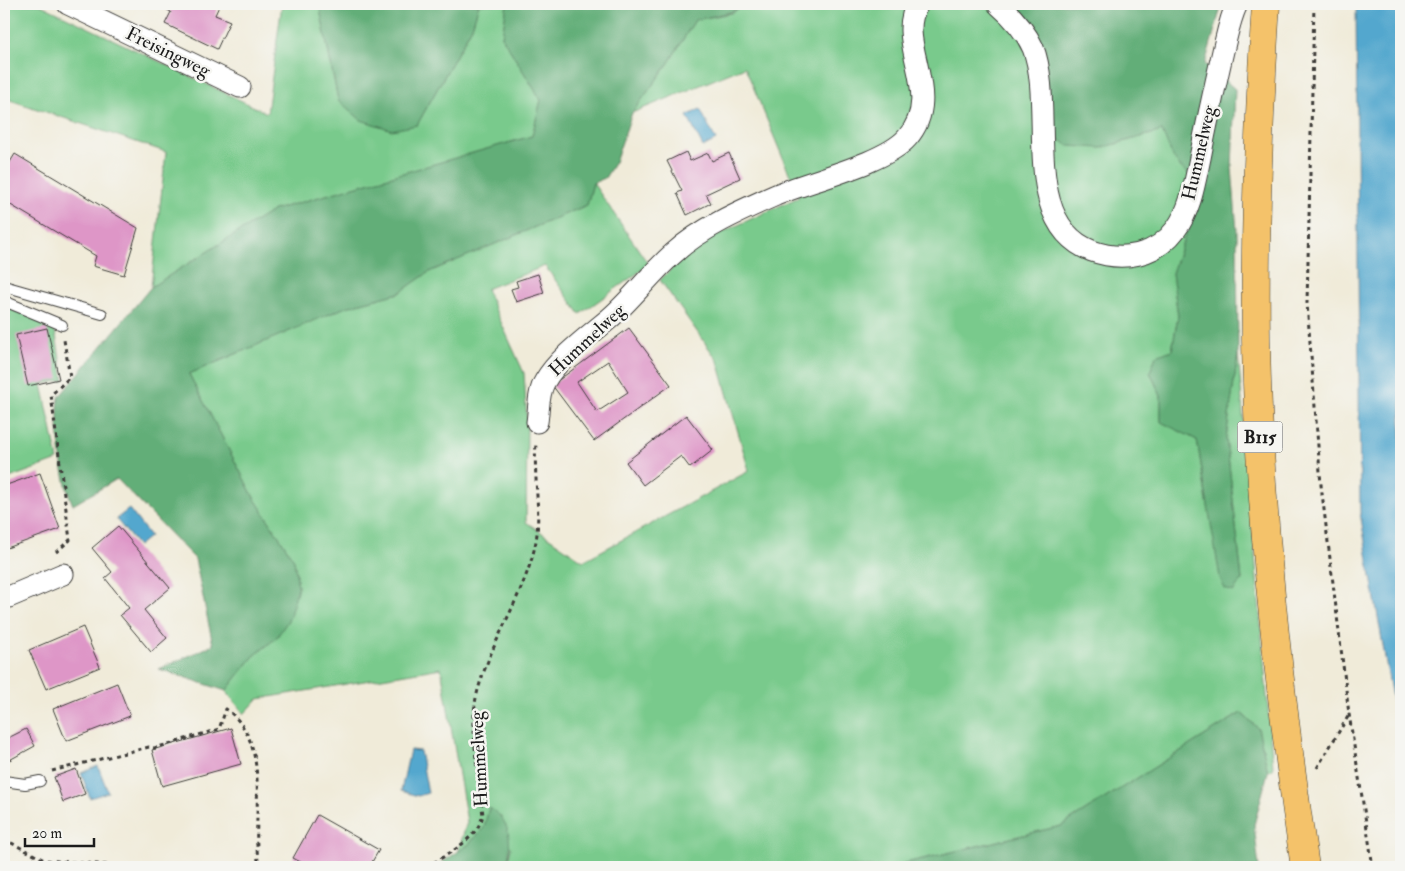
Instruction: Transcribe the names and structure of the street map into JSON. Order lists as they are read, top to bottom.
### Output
{
  "streets": {
    "main road": ["B115"],
    "street": ["Freisingweg", "Hummelweg"]
  },
  "scale_bar": "20 m"
}
